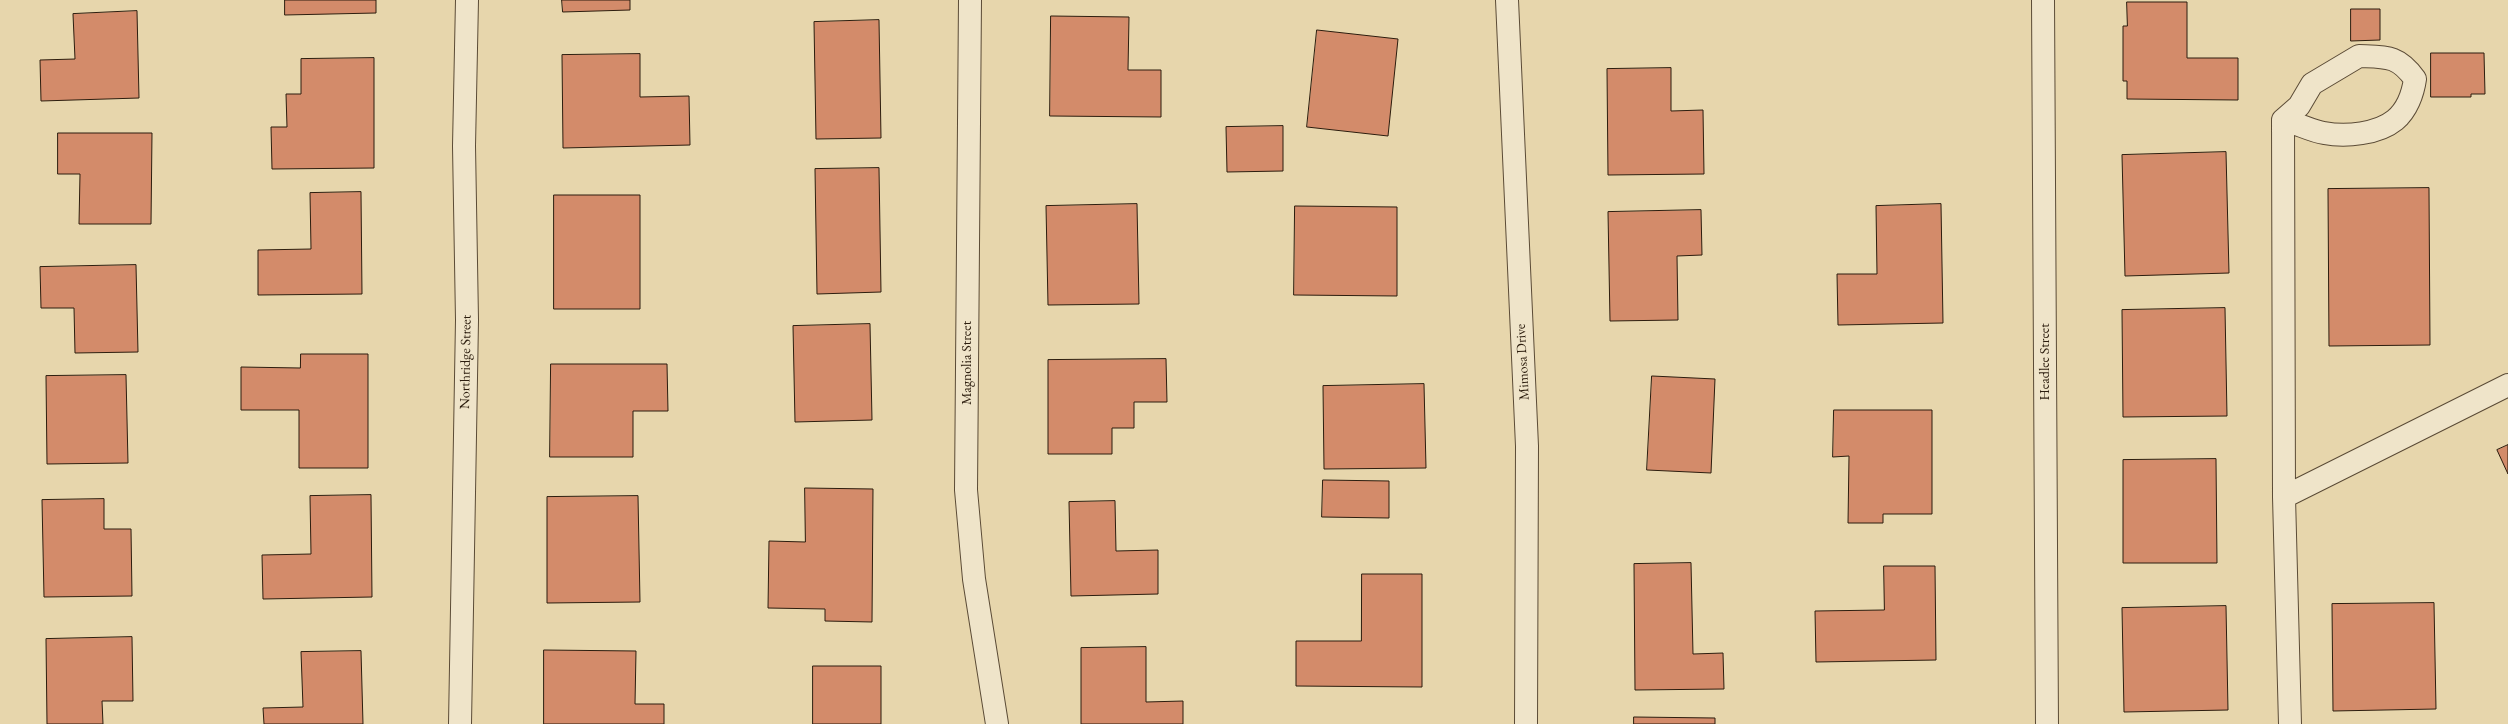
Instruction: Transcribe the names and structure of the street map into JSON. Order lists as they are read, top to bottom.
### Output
{
  "streets": {
    "street": [
      "Northridge Street",
      "Mimosa Drive",
      "Headlee Street",
      "Magnolia Street"
    ]
  }
}
